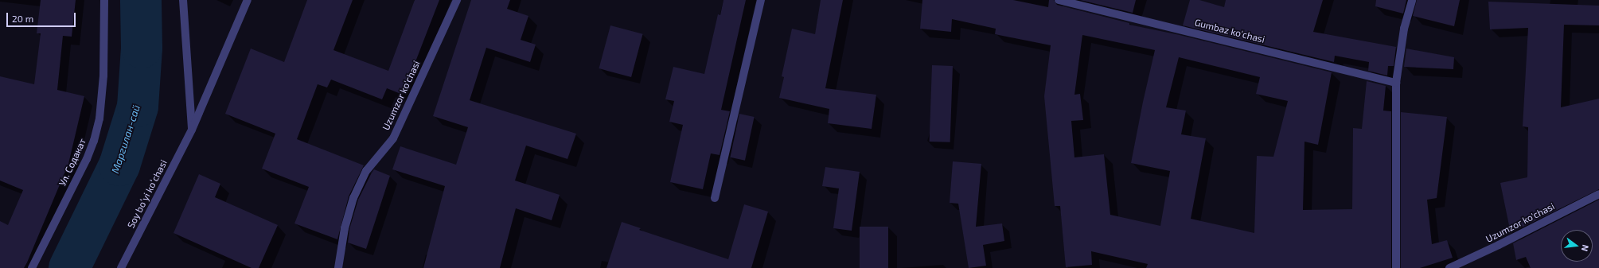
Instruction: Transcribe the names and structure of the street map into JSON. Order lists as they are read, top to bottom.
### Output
{
  "streets": {
    "street": [
      "Gumbaz ko'chasi",
      "Uzumzor ko'chasi",
      "Ул. Содакат",
      "Soy boʻyi koʻchasi"
    ]
  },
  "water": ["Маргилан-сай"],
  "scale_bar": "20 m",
  "north": "right"
}
